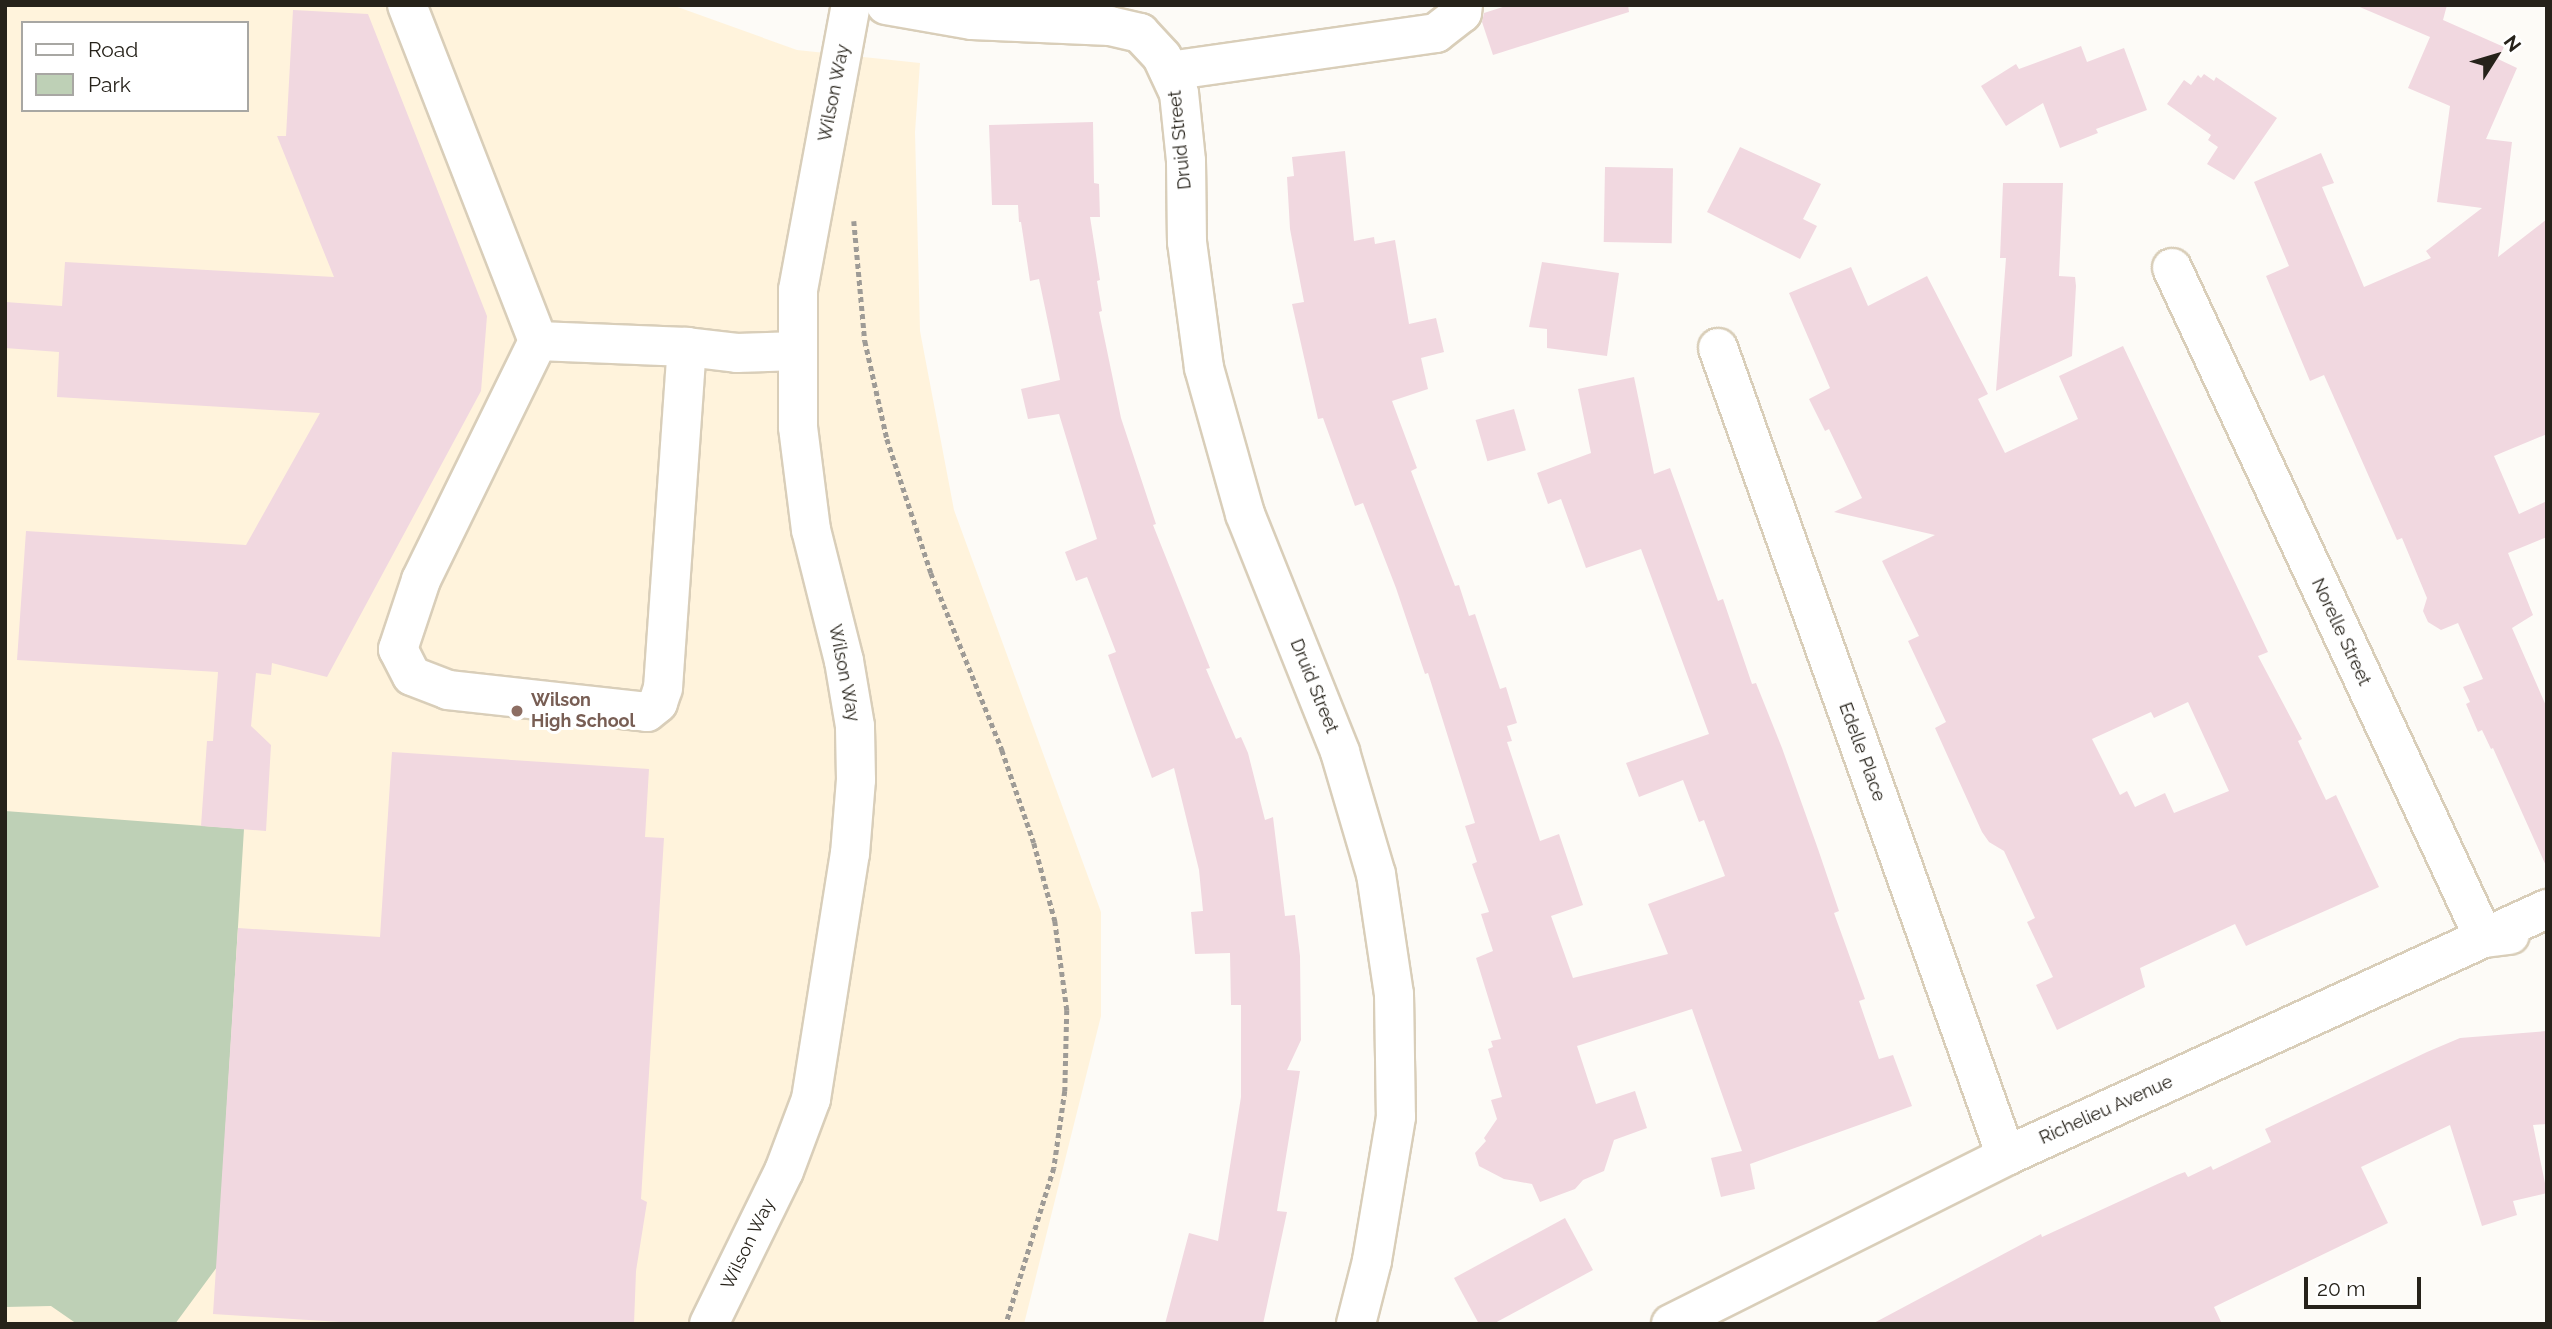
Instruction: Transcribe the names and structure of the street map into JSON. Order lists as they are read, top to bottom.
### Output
{
  "streets": {
    "street": [
      "Wilson Way",
      "Druid Street",
      "Norelle Street",
      "Edelle Place",
      "Richelieu Avenue"
    ]
  },
  "crossings": [
    ["Norelle Street", "Richelieu Avenue"],
    ["Edelle Place", "Richelieu Avenue"]
  ],
  "places": ["Wilson High School"],
  "legend": ["Road", "Park"],
  "scale_bar": "20 m",
  "north": "top right"
}
